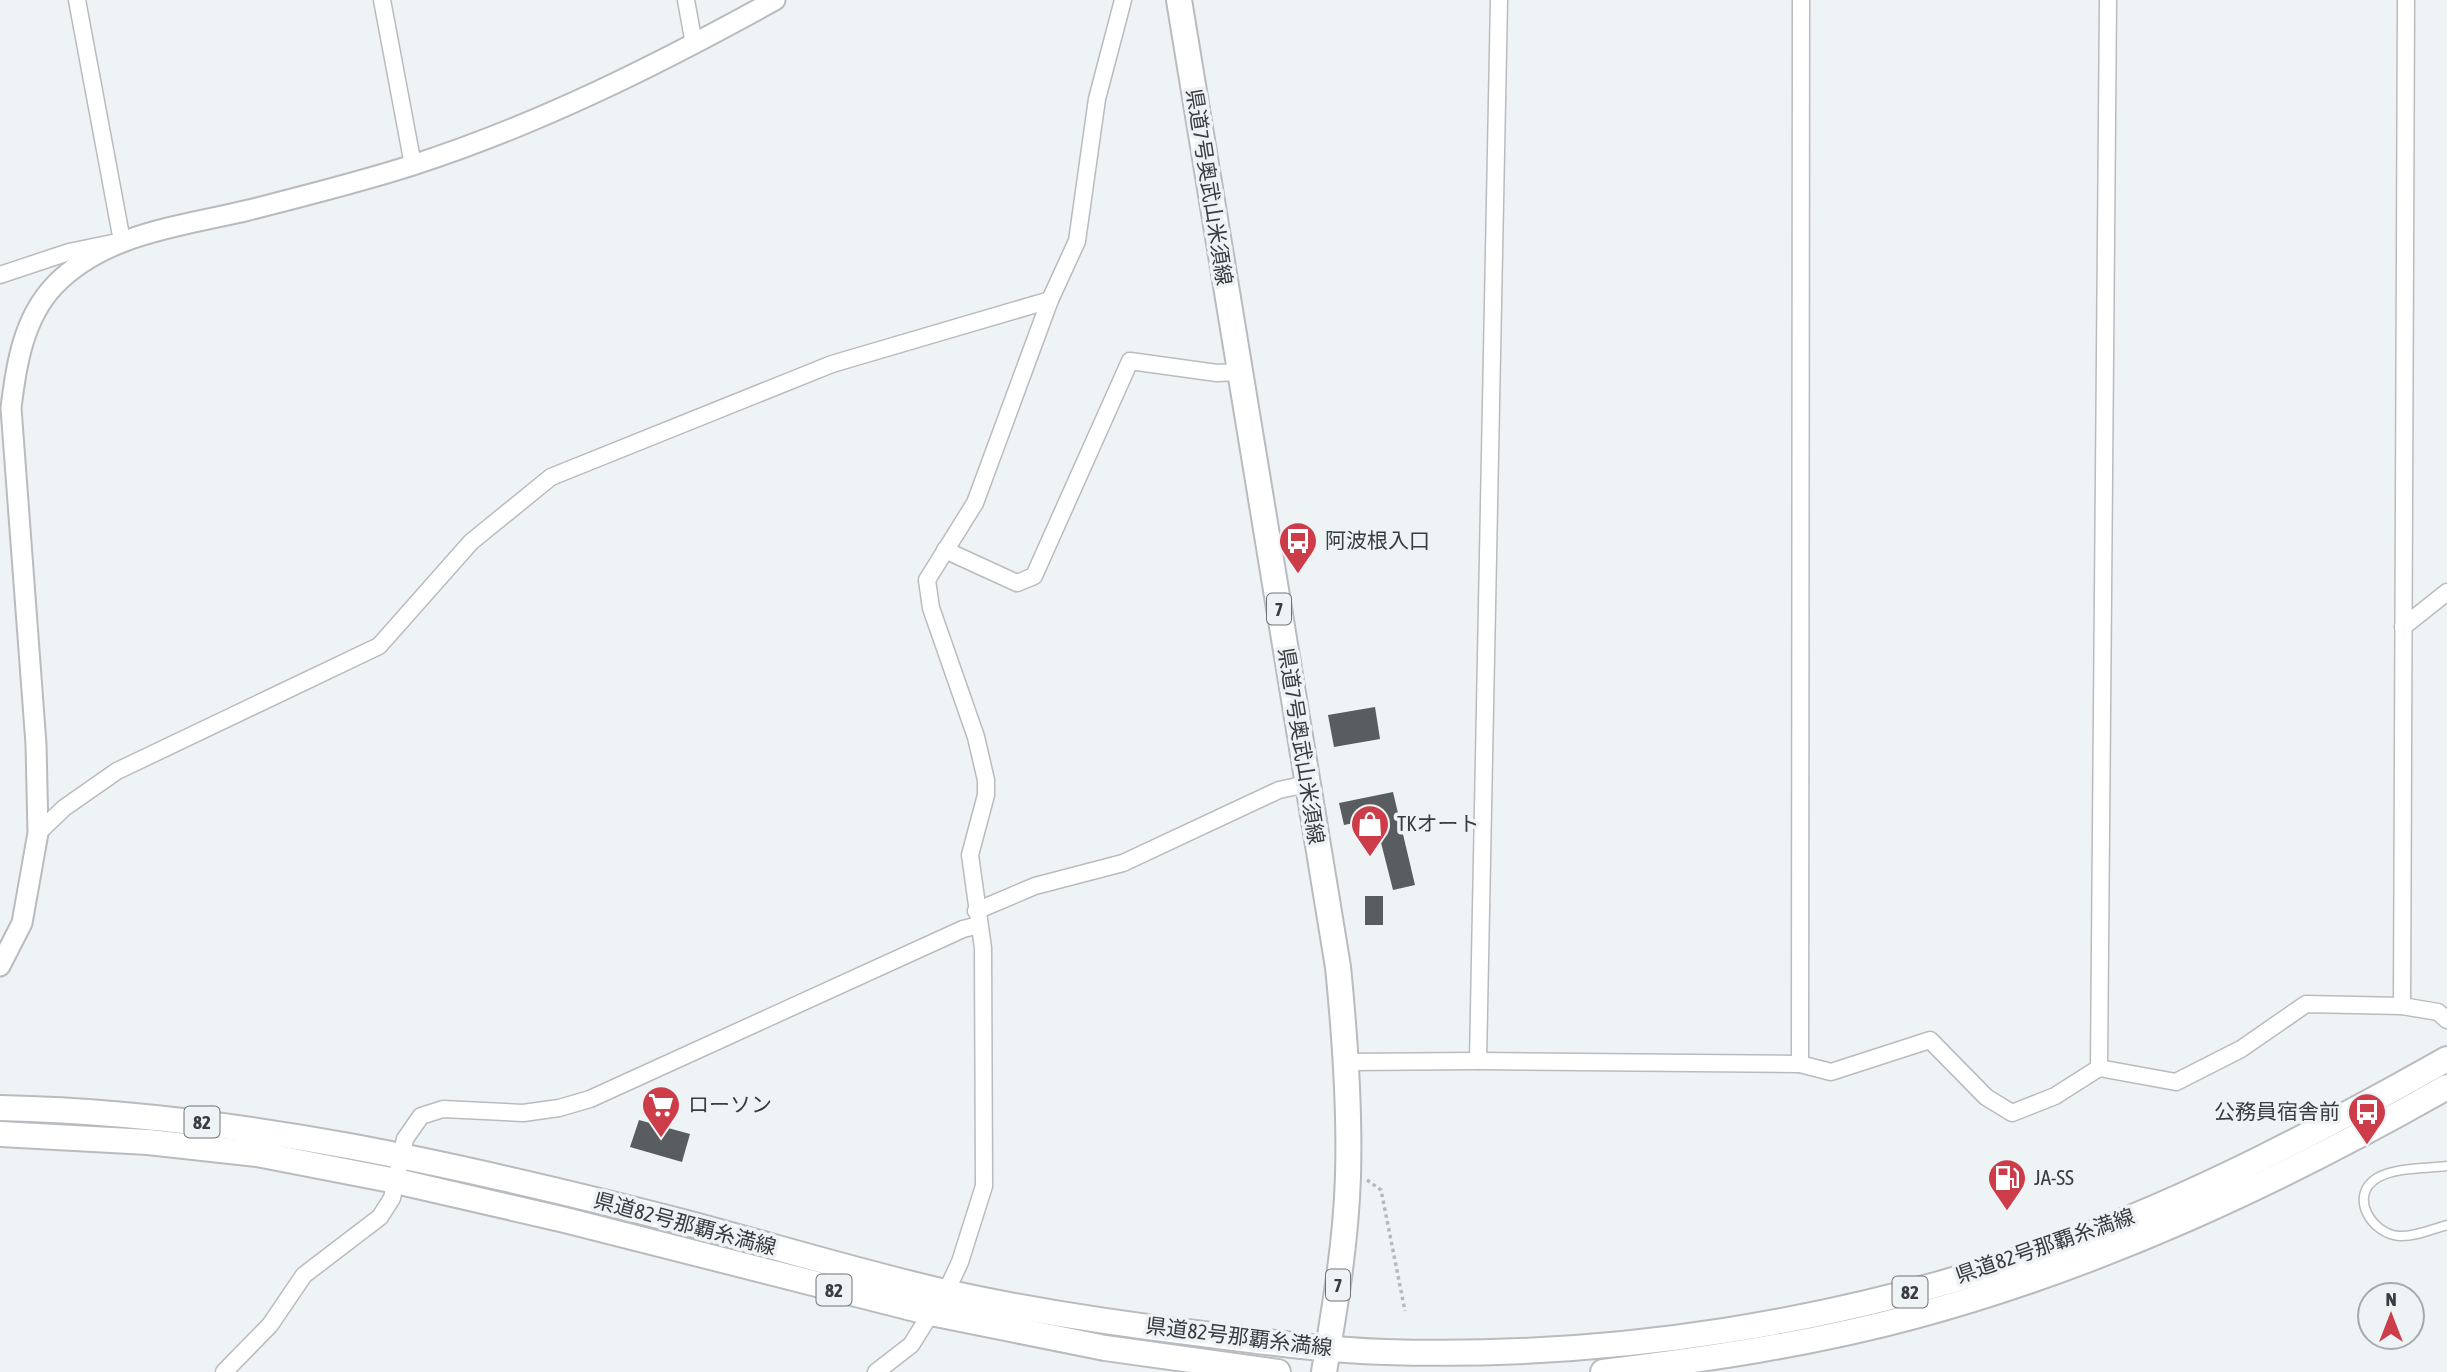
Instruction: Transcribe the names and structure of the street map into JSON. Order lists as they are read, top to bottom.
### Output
{
  "streets": {
    "main road": [
      "県道7号奥武山米須線",
      "7",
      "82",
      "県道82号那覇糸満線"
    ]
  },
  "crossings": [
    ["県道7号奥武山米須線", "県道82号那覇糸満線"]
  ],
  "places": {
    "bus stop": ["阿波根入口", "公務員宿舎前"],
    "shop": ["TKオート"],
    "supermarket": ["ローソン"],
    "fuel station": ["JA-SS"]
  },
  "north": "top"
}
